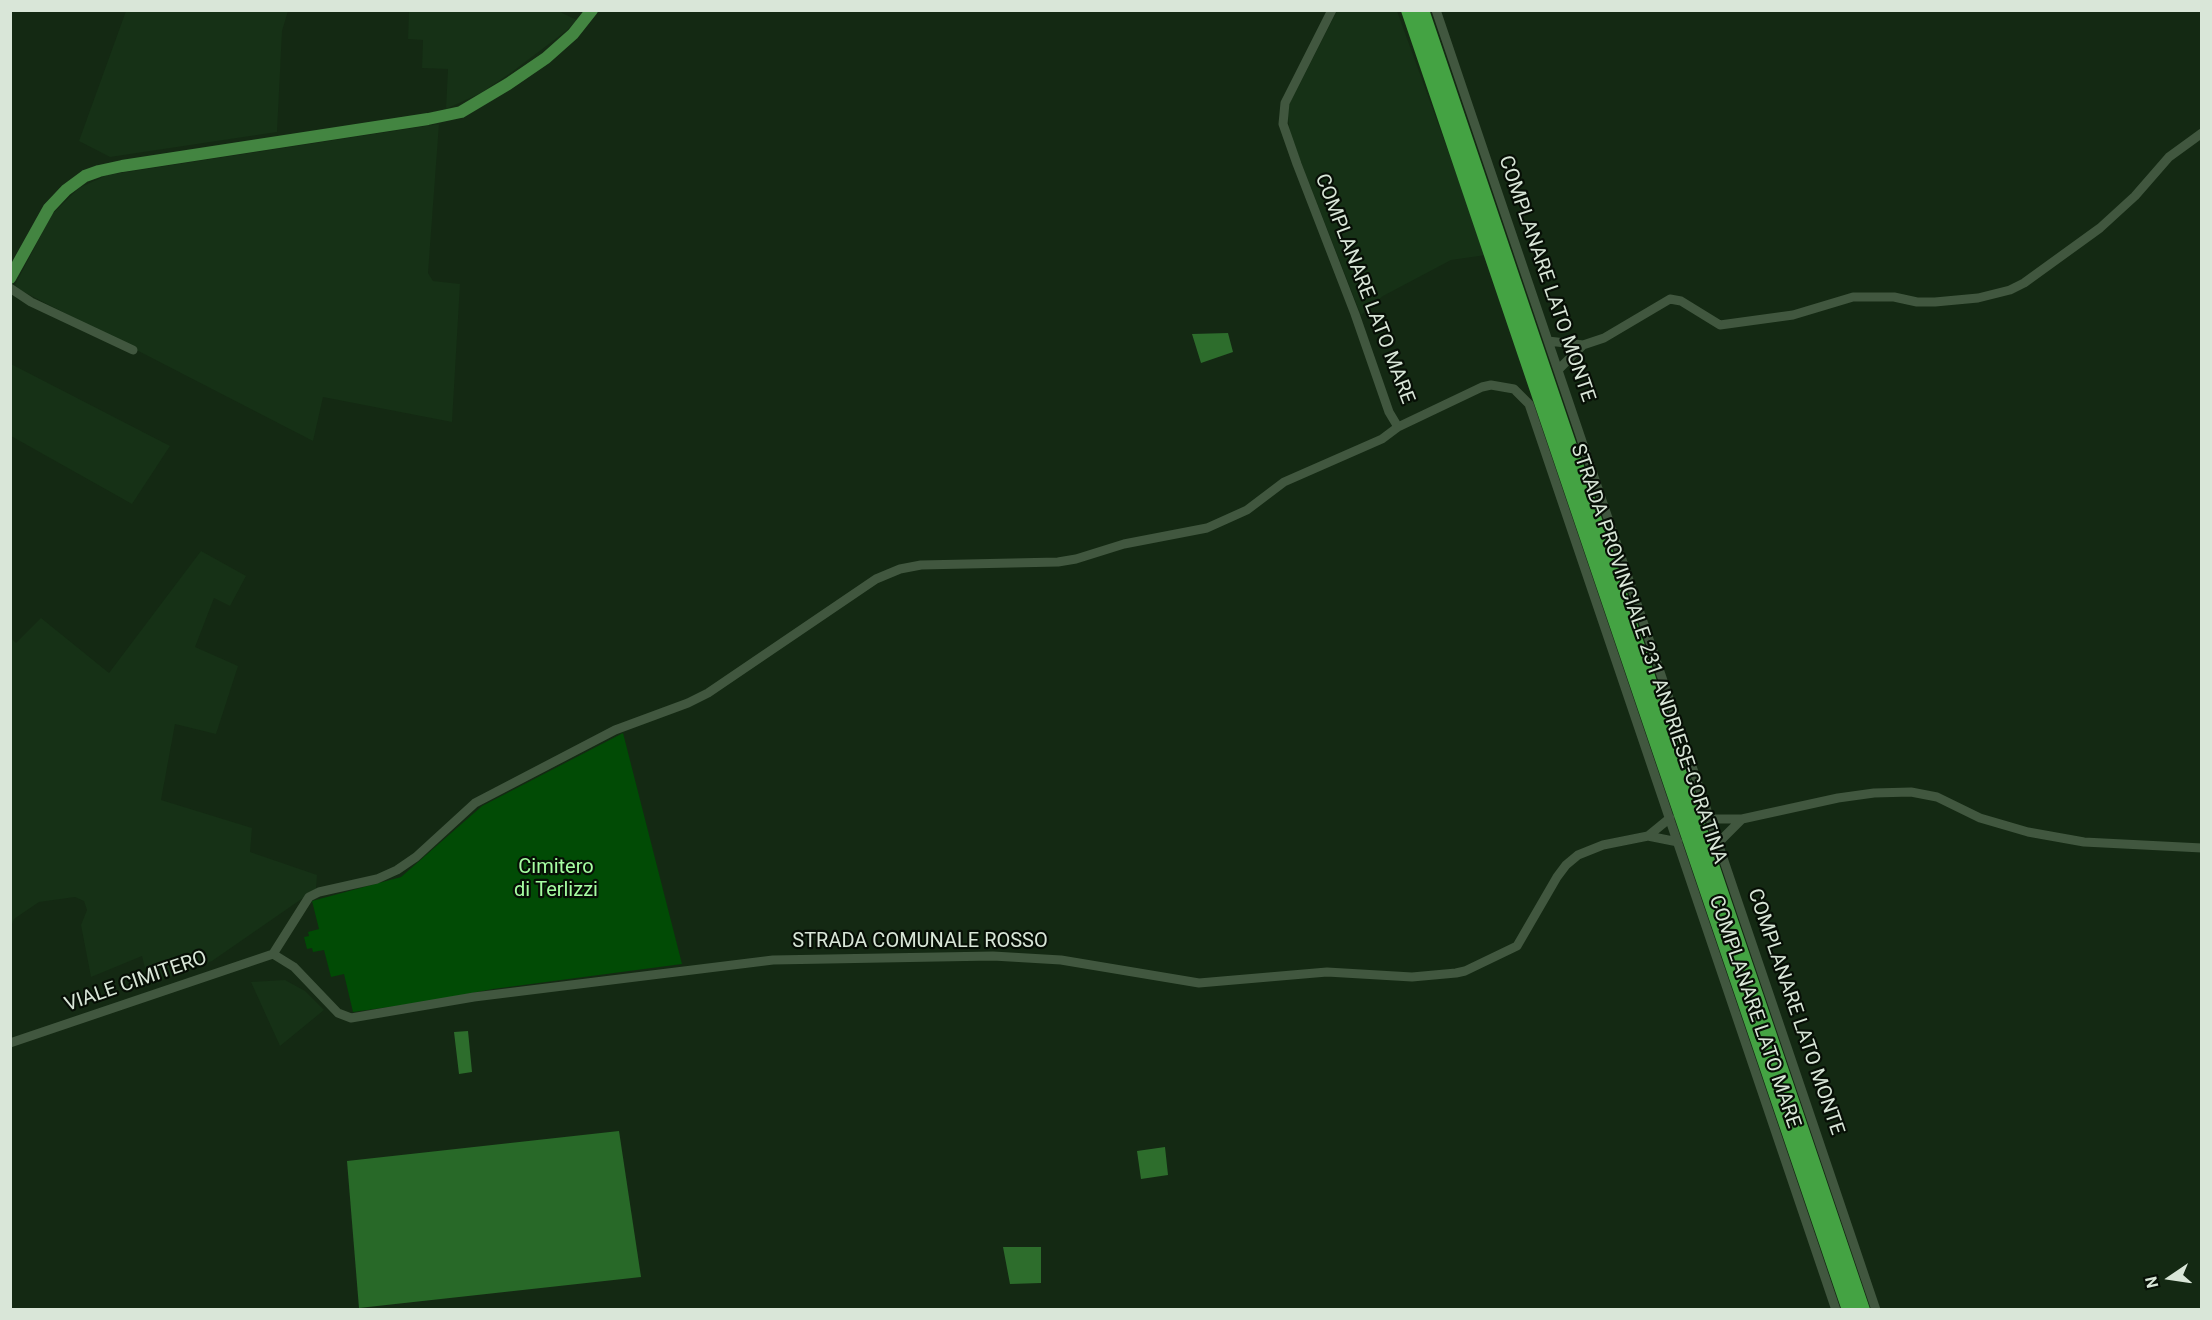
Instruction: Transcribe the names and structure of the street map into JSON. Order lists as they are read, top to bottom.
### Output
{
  "streets": {
    "highway": ["STRADA PROVINCIALE 231 ANDRIESE-CORATINA"],
    "street": [
      "COMPLANARE LATO MONTE",
      "COMPLANARE LATO MARE",
      "STRADA COMUNALE ROSSO",
      "VIALE CIMITERO"
    ]
  },
  "crossings": [
    ["COMPLANARE LATO MARE", "STRADA COMUNALE ROSSO"],
    ["STRADA COMUNALE ROSSO", "VIALE CIMITERO"]
  ],
  "parks": ["Cimitero di Terlizzi"],
  "north": "left"
}
